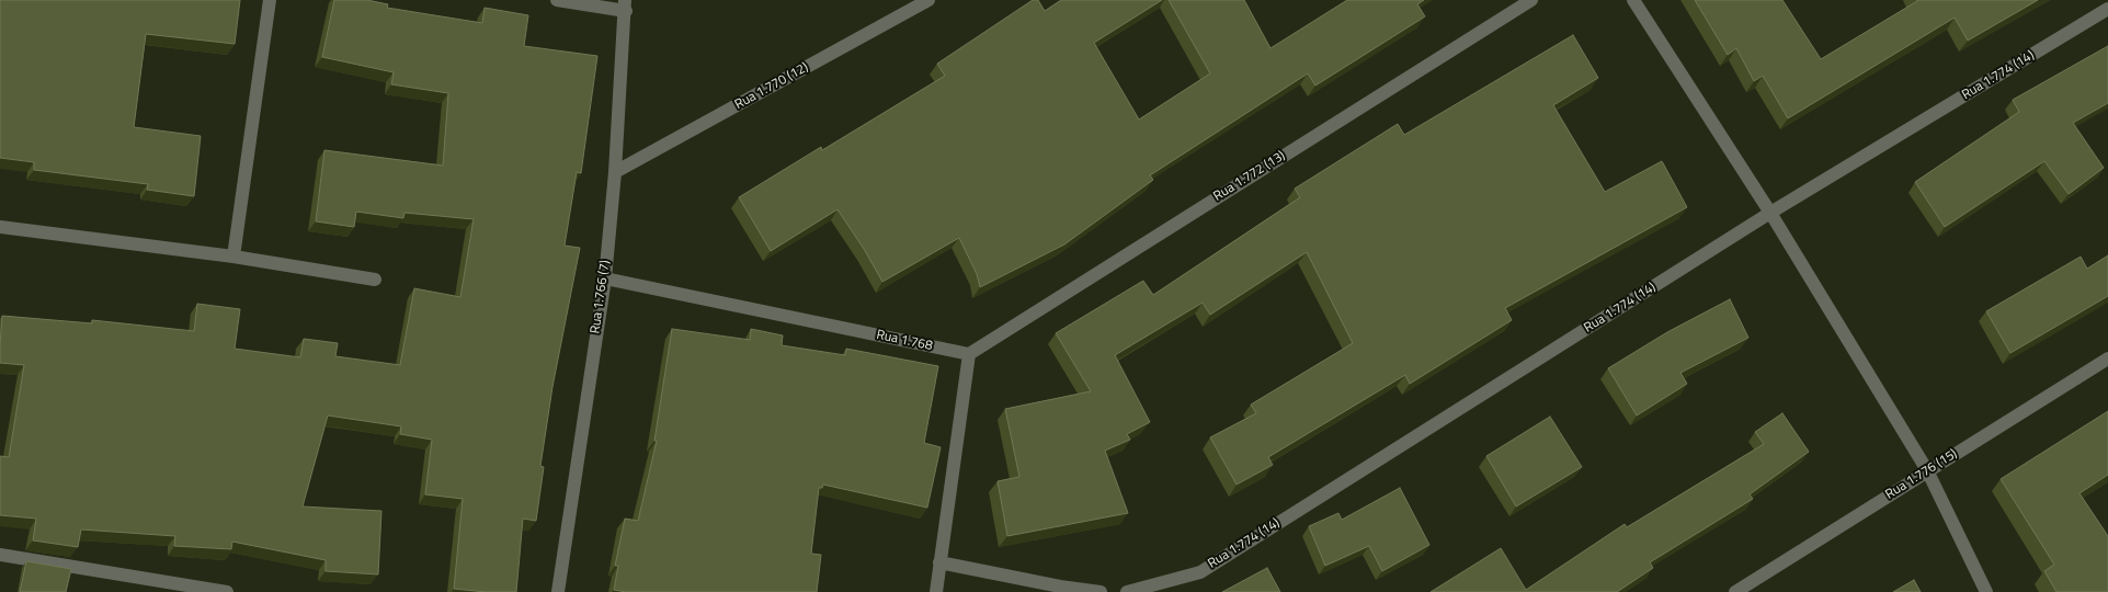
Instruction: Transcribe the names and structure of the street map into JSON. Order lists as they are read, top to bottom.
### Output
{
  "streets": {
    "street": [
      "Rua 1.774 (14)",
      "Rua 1.770 (12)",
      "Rua 1.772 (13)",
      "Rua 1.766 (7)",
      "Rua 1.768",
      "Rua 1.776 (15)"
    ]
  },
  "crossings": [
    ["Rua 1.770 (12)", "Rua 1.766 (7)"],
    ["Rua 1.772 (13)", "Rua 1.768"],
    ["Rua 1.766 (7)", "Rua 1.768"]
  ]
}
